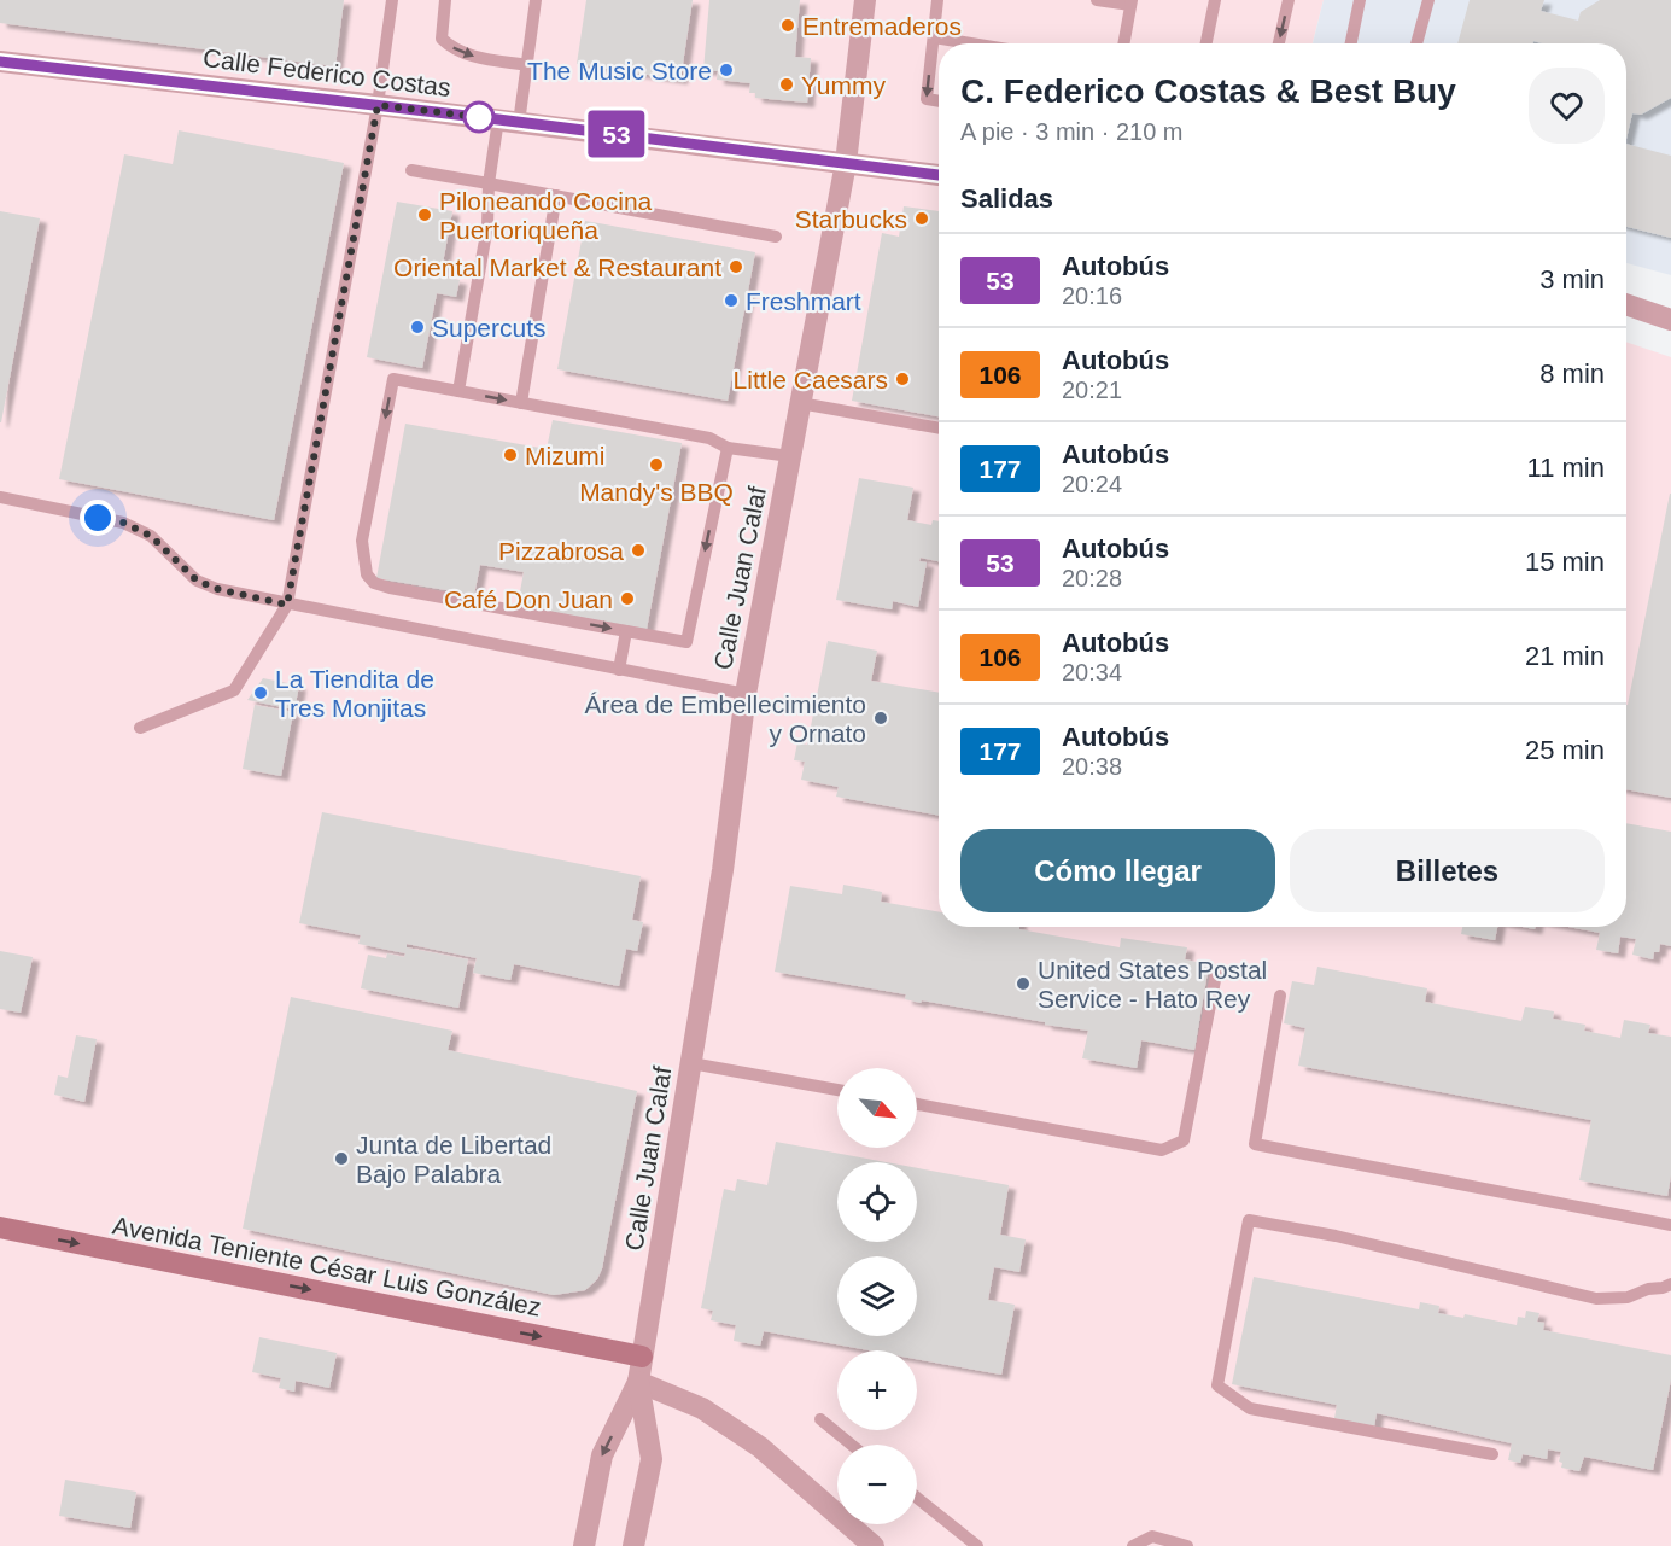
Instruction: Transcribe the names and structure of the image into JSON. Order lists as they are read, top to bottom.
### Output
{
  "streets": {
    "street": ["Calle Federico Costas", "Calle Juan Calaf", "Avenida Teniente César Luis González"]
  },
  "crossings": [
    ["Calle Federico Costas", "Calle Juan Calaf"],
    ["Calle Juan Calaf", "Avenida Teniente César Luis González"]
  ],
  "one_way": ["Avenida Teniente César Luis González"],
  "places": [
    "Entremaderos",
    "The Music Store",
    "Yummy",
    "Piloneando Cocina Puertoriqueña",
    "Starbucks",
    "Oriental Market & Restaurant",
    "Freshmart",
    "Supercuts",
    "Little Caesars",
    "Mizumi",
    "Mandy's BBQ",
    "Pizzabrosa",
    "Café Don Juan",
    "La Tiendita de Tres Monjitas",
    "Área de Embellecimiento y Ornato",
    "United States Postal Service - Hato Rey",
    "Junta de Libertad Bajo Palabra"
  ],
  "lines": ["bus line 53"],
  "north": "bottom right",
  "page": {
    "on_map": "53",
    "heading": [
      ["C. Federico Costas & Best Buy", "A pie · 3 min · 210 m"],
      "Salidas"
    ],
    "list": [
      {
        "mark": "53",
        "name": "Autobús",
        "note": "20:16",
        "value": "3 min"
      },
      {
        "mark": "106",
        "name": "Autobús",
        "note": "20:21",
        "value": "8 min"
      },
      {
        "mark": "177",
        "name": "Autobús",
        "note": "20:24",
        "value": "11 min"
      },
      {
        "mark": "53",
        "name": "Autobús",
        "note": "20:28",
        "value": "15 min"
      },
      {
        "mark": "106",
        "name": "Autobús",
        "note": "20:34",
        "value": "21 min"
      },
      {
        "mark": "177",
        "name": "Autobús",
        "note": "20:38",
        "value": "25 min"
      }
    ],
    "buttons": ["Cómo llegar", "Billetes"],
    "map_buttons": ["+", "−"]
  }
}
